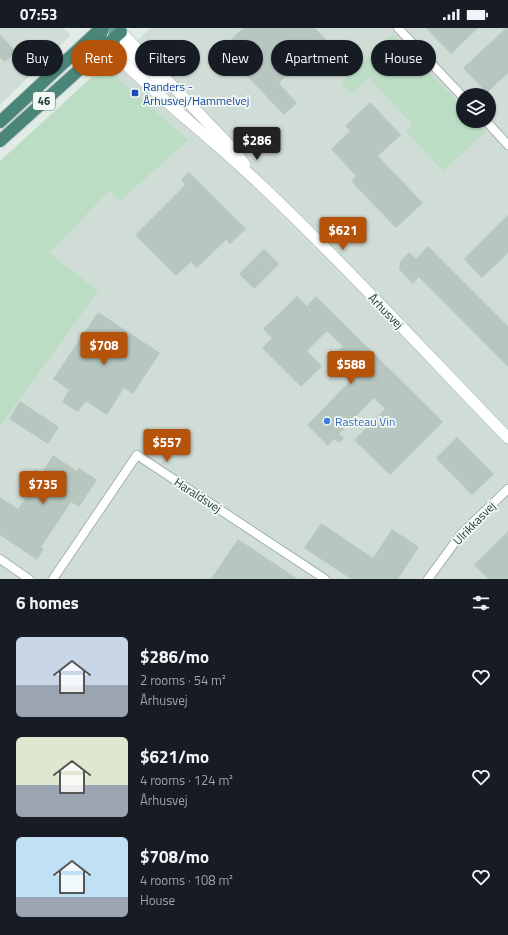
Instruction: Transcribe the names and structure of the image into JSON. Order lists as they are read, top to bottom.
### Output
{
  "streets": {
    "highway": ["46"],
    "main road": ["Århusvej"],
    "street": ["Haraldsvej", "Ulrikkasvej"]
  },
  "crossings": [
    ["46", "Århusvej"]
  ],
  "places": {
    "transit": ["Randers - Århusvej/Hammelvej"],
    "other": ["Rasteau Vin"]
  },
  "page": {
    "status": "07:53",
    "chip": [
      "Buy",
      "Rent",
      "Filters",
      "New",
      "Apartment",
      "House"
    ],
    "price": [
      "$286",
      "$621",
      "$708",
      "$588",
      "$557",
      "$735"
    ],
    "heading": "6 homes",
    "list": [
      {
        "name": "$286/mo",
        "note": "2 rooms · 54 m² · Århusvej"
      },
      {
        "name": "$621/mo",
        "note": "4 rooms · 124 m² · Århusvej"
      },
      {
        "name": "$708/mo",
        "note": "4 rooms · 108 m² · House"
      }
    ]
  }
}
